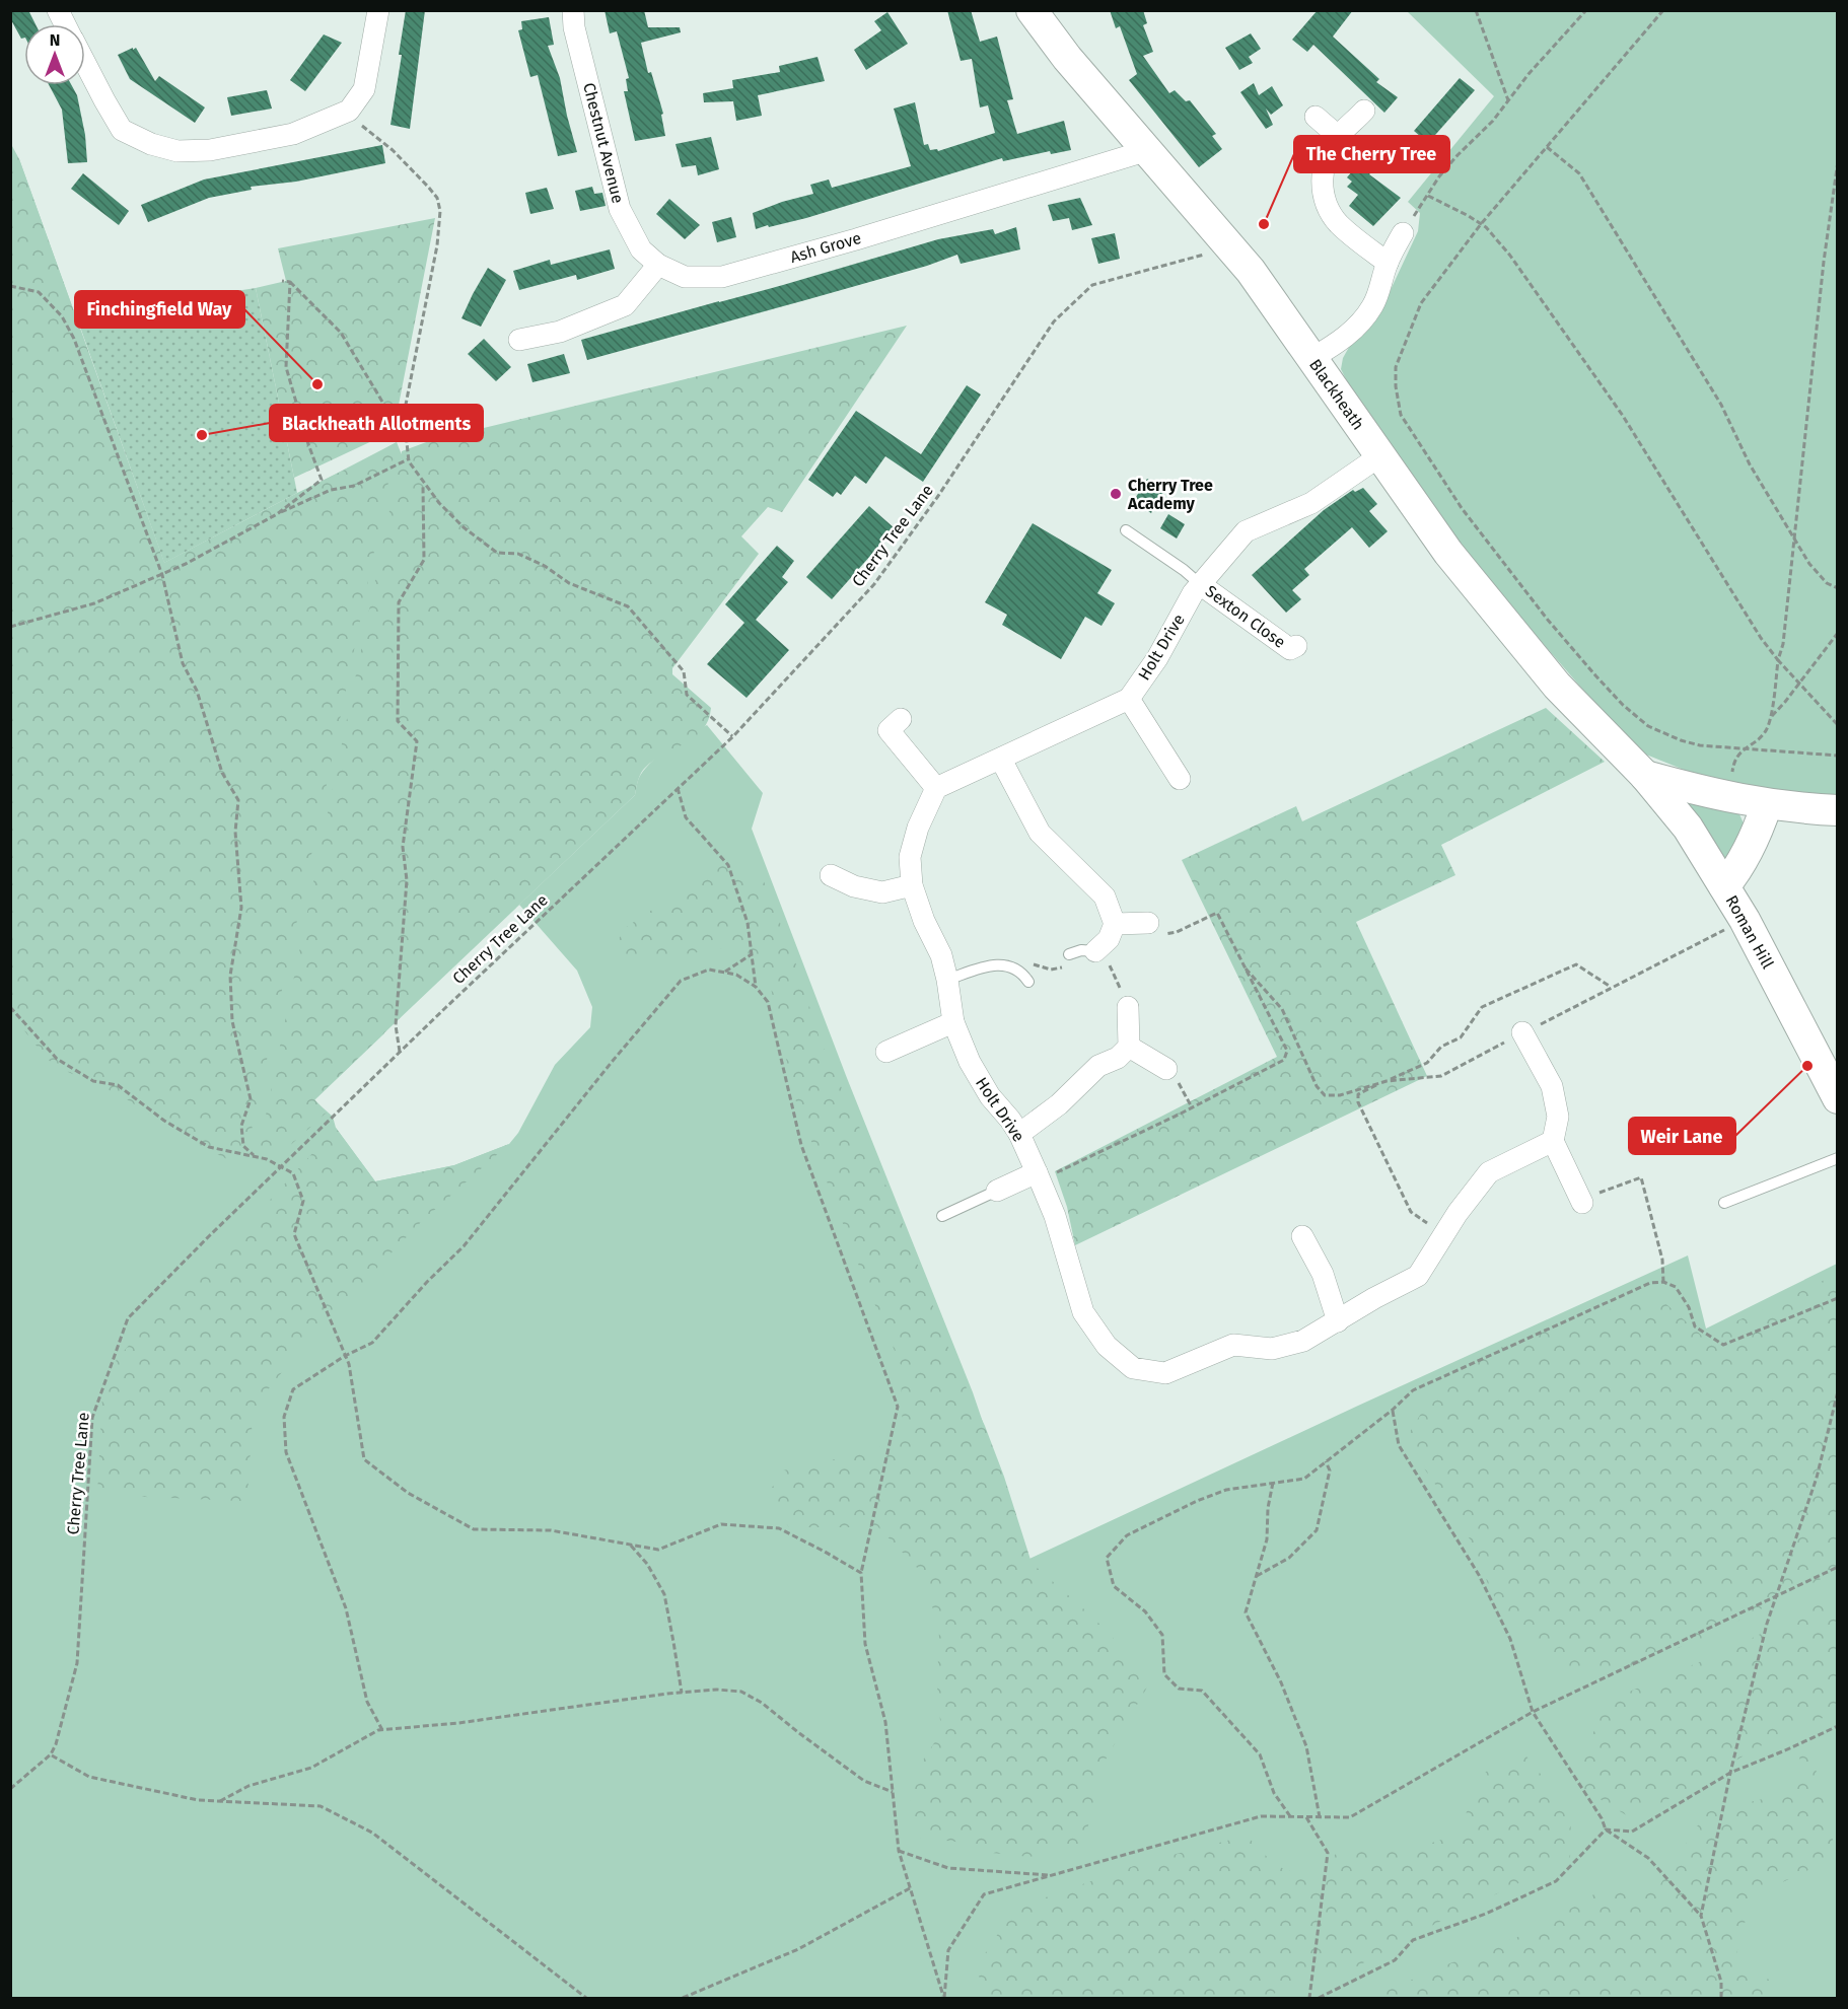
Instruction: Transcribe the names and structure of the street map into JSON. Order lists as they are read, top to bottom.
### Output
{
  "streets": {
    "main road": ["Blackheath", "Roman Hill"],
    "street": [
      "Chestnut Avenue",
      "Ash Grove",
      "Sexton Close",
      "Holt Drive"
    ],
    "path": ["Cherry Tree Lane"]
  },
  "crossings": [
    ["Chestnut Avenue", "Ash Grove"],
    ["Ash Grove", "Blackheath"],
    ["Blackheath", "Cherry Tree Lane"],
    ["Blackheath", "Holt Drive"],
    ["Blackheath", "Roman Hill"],
    ["Sexton Close", "Holt Drive"]
  ],
  "places": [
    "The Cherry Tree",
    "Finchingfield Way",
    "Blackheath Allotments",
    "Cherry Tree Academy",
    "Weir Lane"
  ],
  "north": "top"
}
